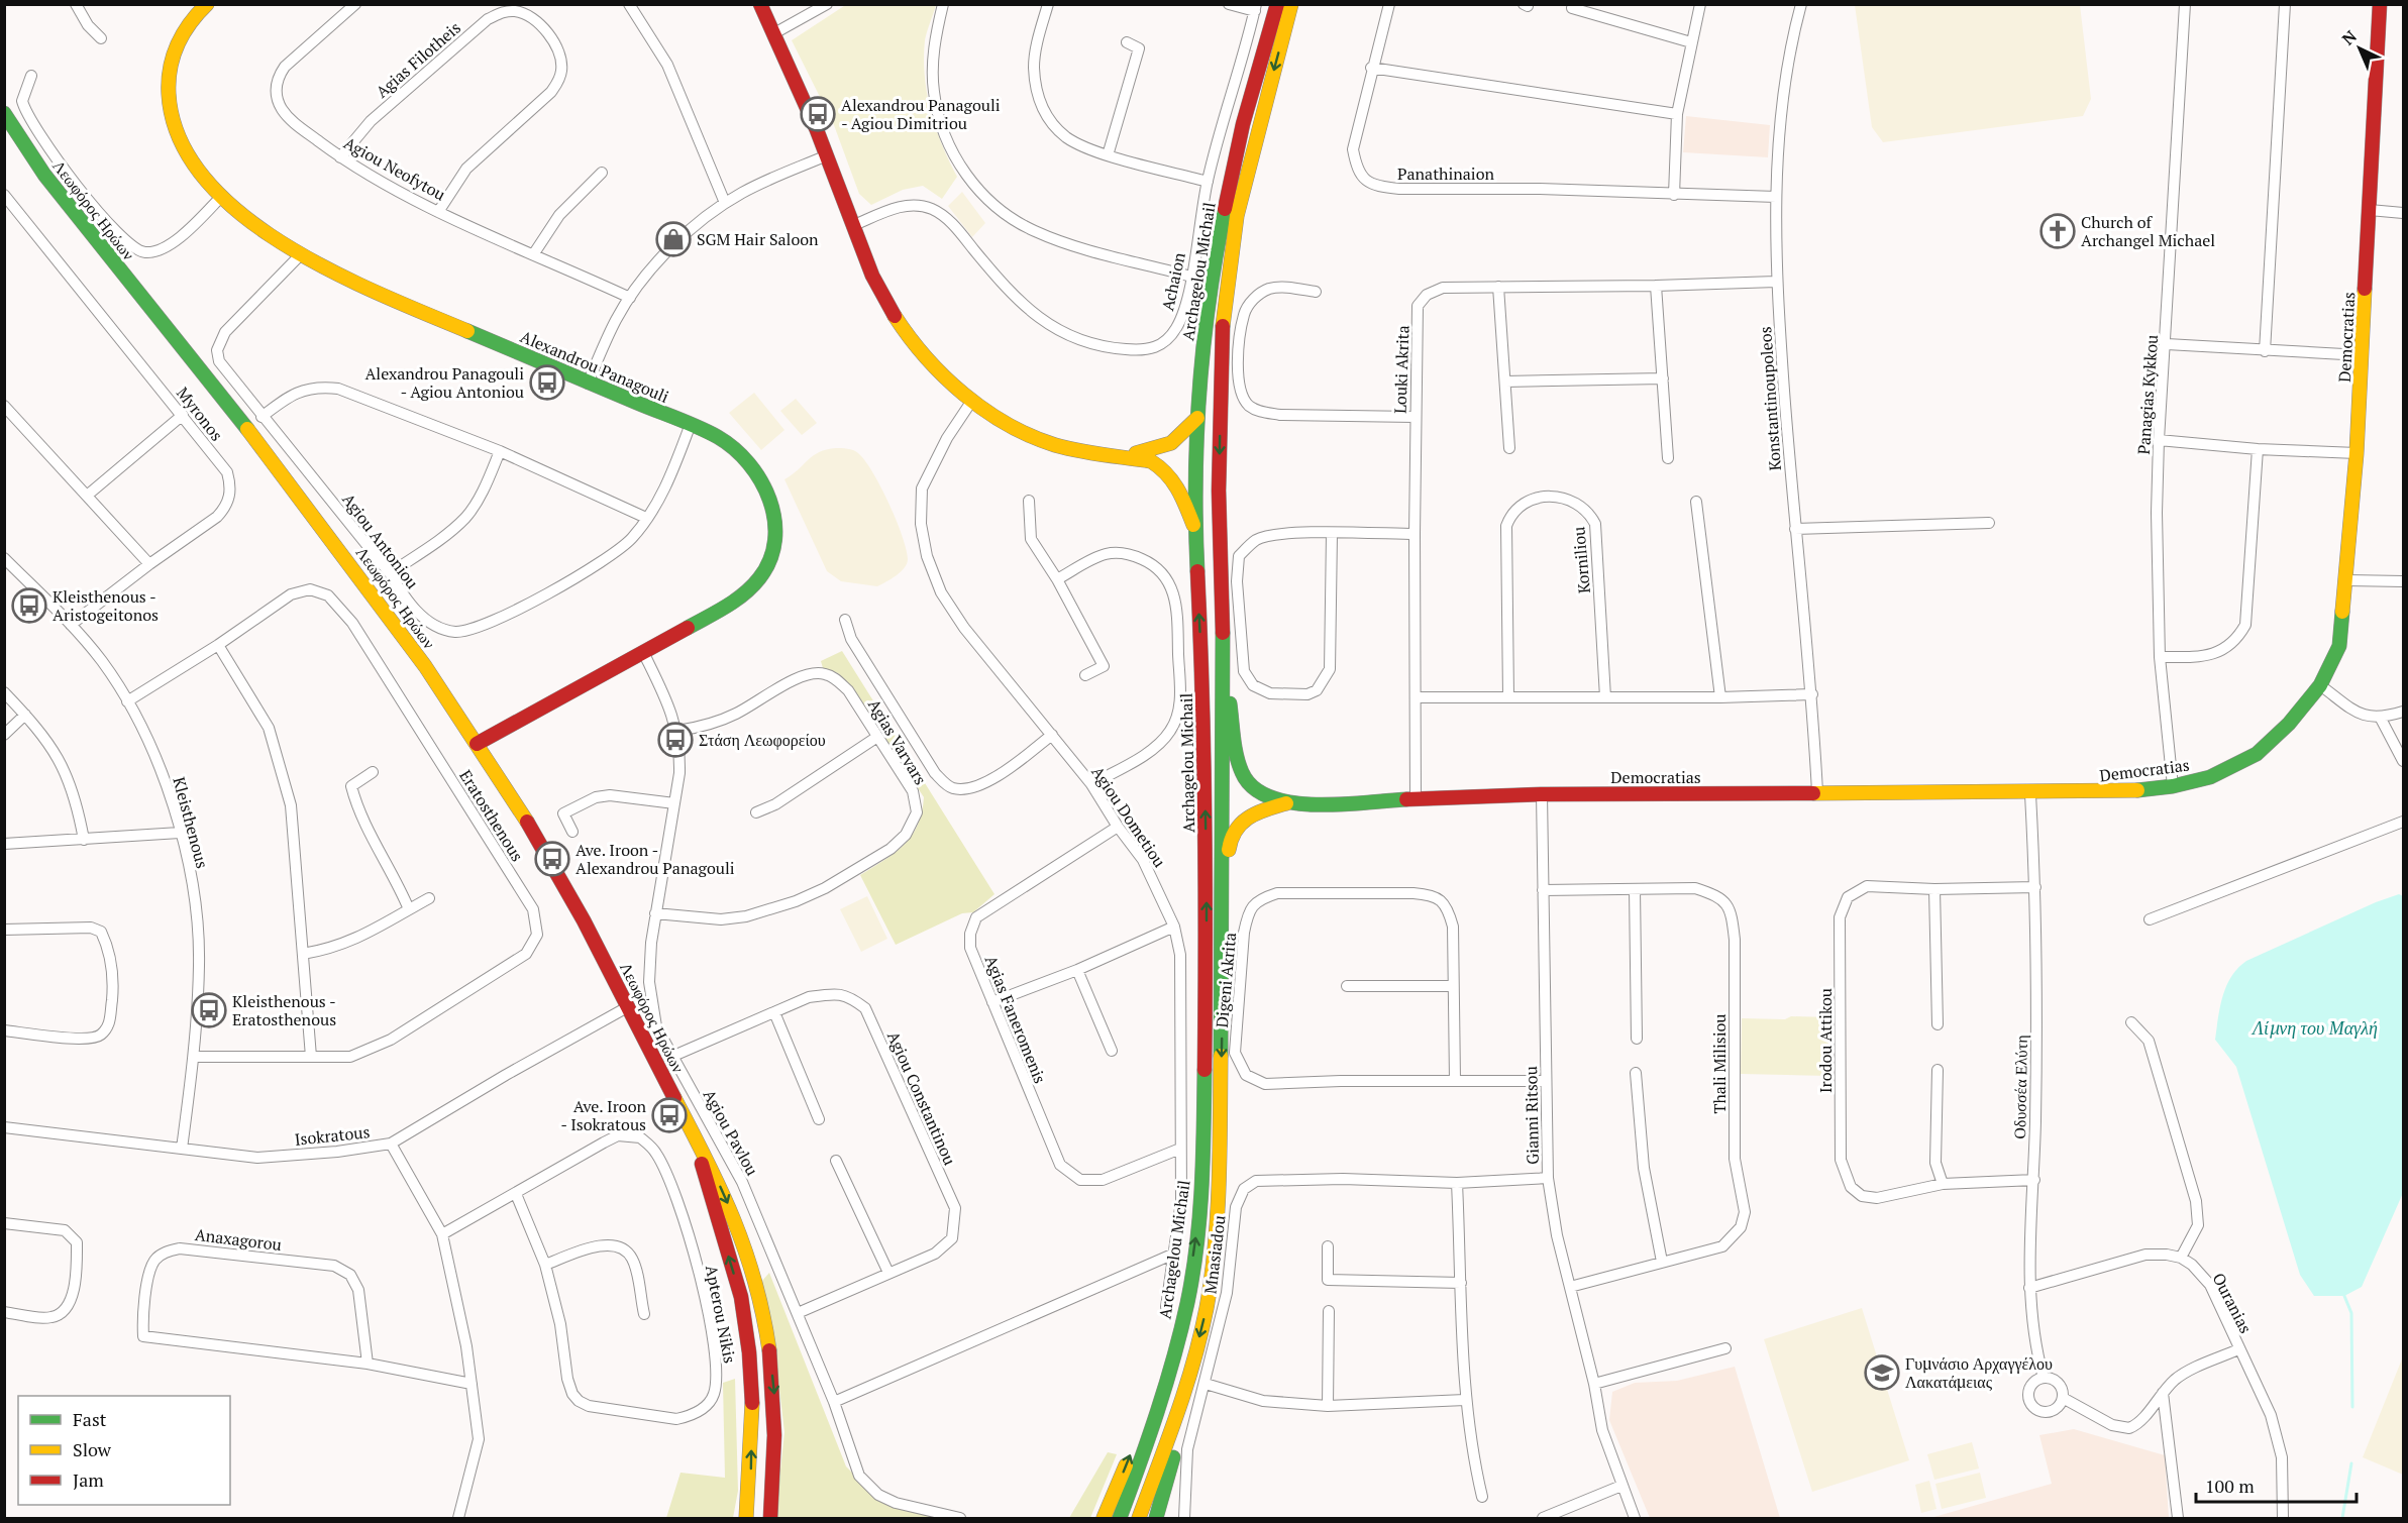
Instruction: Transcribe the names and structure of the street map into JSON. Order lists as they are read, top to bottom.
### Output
{
  "streets": {
    "main road": [
      "Λεωφόρος Ηρώων",
      "Archagelou Michail",
      "Democratias",
      "Alexandrou Panagouli"
    ],
    "street": [
      "Agias Filotheis",
      "Agiou Neofytou",
      "Panathinaion",
      "Achaion",
      "Louki Akrita",
      "Panagias Kykkou",
      "Konstantinoupoleos",
      "Myronos",
      "Agiou Antoniou",
      "Korniliou",
      "Agias Varvars",
      "Eratosthenous",
      "Agiou Dometiou",
      "Kleisthenous",
      "Digeni Akrita",
      "Agias Faneromenis",
      "Irodou Attikou",
      "Thali Milisiou",
      "Οδυσσέα Ελύτη",
      "Agiou Constantinou",
      "Gianni Ritsou",
      "Agiou Pavlou",
      "Isokratous",
      "Anaxagorou",
      "Mnasiadou",
      "Ouranias",
      "Apterou Nikis"
    ]
  },
  "crossings": [
    ["Agias Filotheis", "Agiou Neofytou"],
    ["Panathinaion", "Konstantinoupoleos"],
    ["Λεωφόρος Ηρώων", "Alexandrou Panagouli"],
    ["Λεωφόρος Ηρώων", "Isokratous"],
    ["Archagelou Michail", "Democratias"],
    ["Democratias", "Louki Akrita"],
    ["Democratias", "Panagias Kykkou"],
    ["Democratias", "Konstantinoupoleos"],
    ["Democratias", "Οδυσσέα Ελύτη"],
    ["Democratias", "Gianni Ritsou"],
    ["Alexandrou Panagouli", "Agiou Antoniou"],
    ["Alexandrou Panagouli", "Agiou Pavlou"],
    ["Louki Akrita", "Konstantinoupoleos"],
    ["Myronos", "Kleisthenous"],
    ["Agias Varvars", "Agiou Pavlou"],
    ["Eratosthenous", "Kleisthenous"],
    ["Agiou Dometiou", "Agias Faneromenis"],
    ["Kleisthenous", "Isokratous"],
    ["Digeni Akrita", "Gianni Ritsou"],
    ["Irodou Attikou", "Οδυσσέα Ελύτη"],
    ["Thali Milisiou", "Gianni Ritsou"],
    ["Agiou Constantinou", "Agiou Pavlou"],
    ["Gianni Ritsou", "Mnasiadou"]
  ],
  "water": ["Λίμνη του Μαγλή"],
  "places": {
    "bus stop": [
      "Alexandrou Panagouli - Agiou Dimitriou",
      "Alexandrou Panagouli - Agiou Antoniou",
      "Kleisthenous - Aristogeitonos",
      "Στάση Λεωφορείου",
      "Ave. Iroon - Alexandrou Panagouli",
      "Kleisthenous - Eratosthenous",
      "Ave. Iroon - Isokratous"
    ],
    "church": ["Church of Archangel Michael"],
    "shop": ["SGM Hair Saloon"],
    "school or university": ["Γυμνάσιο Αρχαγγέλου Λακατάμειας"]
  },
  "legend": ["Fast", "Slow", "Jam"],
  "scale_bar": "100 m",
  "north": "top left"
}
